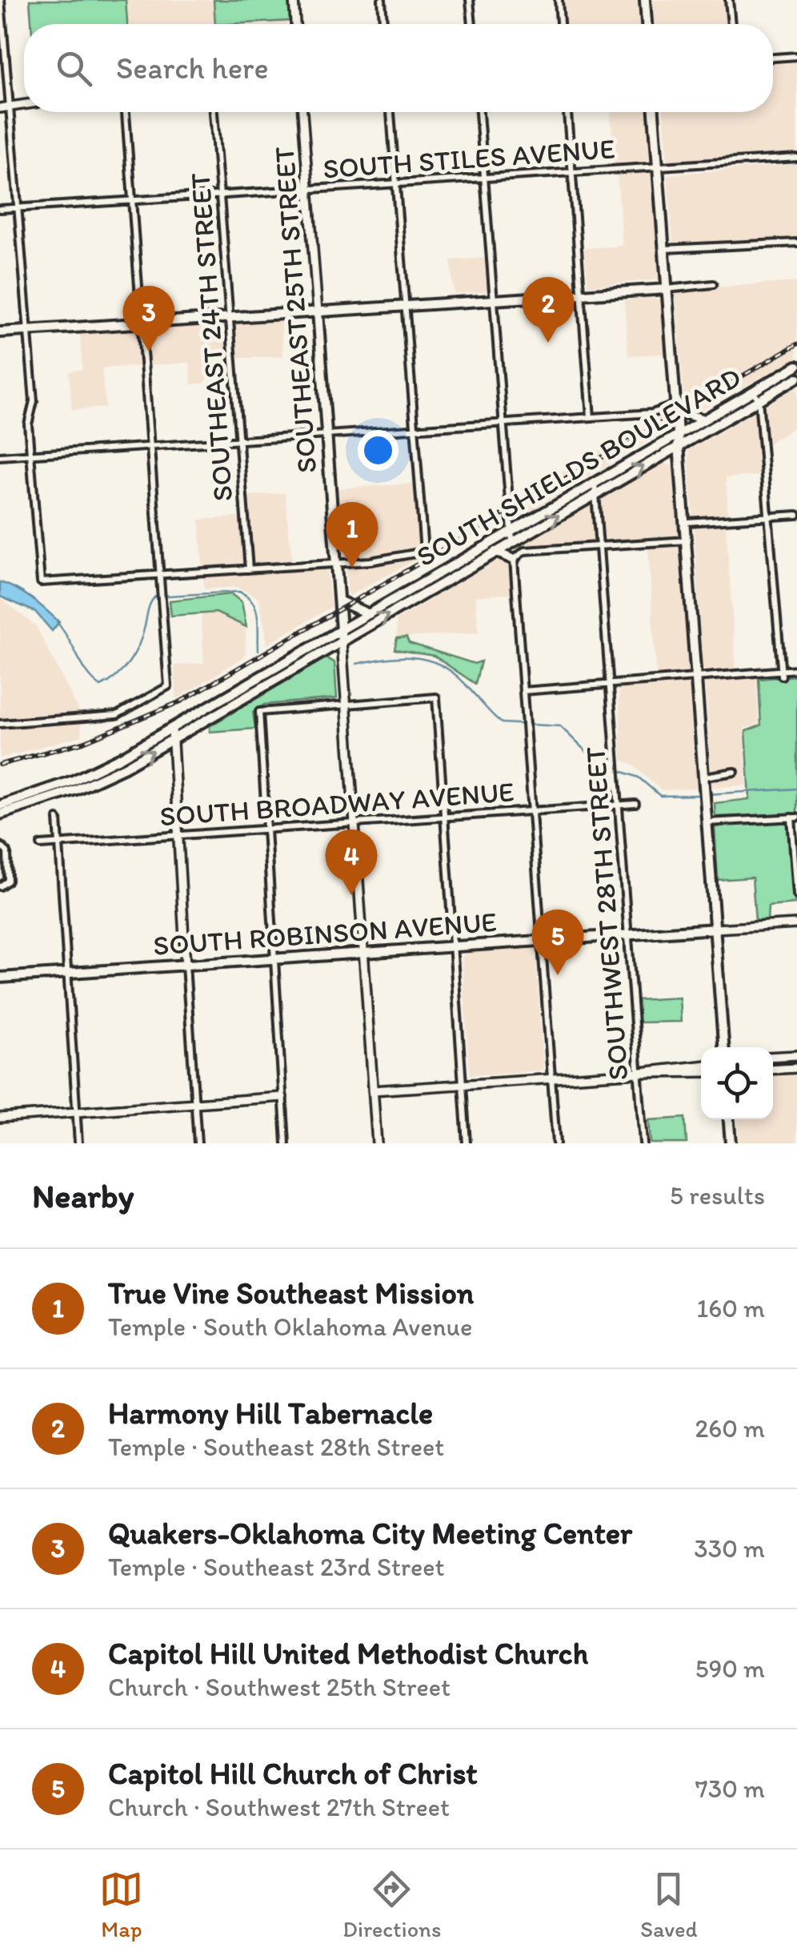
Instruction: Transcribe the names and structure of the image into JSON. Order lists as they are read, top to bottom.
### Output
{
  "streets": {
    "main road": ["SOUTHEAST 25TH STREET", "SOUTH SHIELDS BOULEVARD", "SOUTH ROBINSON AVENUE"],
    "street": [
      "SOUTH STILES AVENUE",
      "SOUTHEAST 24TH STREET",
      "SOUTH BROADWAY AVENUE",
      "SOUTHWEST 28TH STREET"
    ]
  },
  "crossings": [
    ["SOUTH STILES AVENUE", "SOUTHEAST 25TH STREET"],
    ["SOUTH STILES AVENUE", "SOUTHEAST 24TH STREET"],
    ["SOUTHEAST 25TH STREET", "SOUTH SHIELDS BOULEVARD"],
    ["SOUTHEAST 25TH STREET", "SOUTH BROADWAY AVENUE"],
    ["SOUTHEAST 25TH STREET", "SOUTH ROBINSON AVENUE"],
    ["SOUTH SHIELDS BOULEVARD", "SOUTHWEST 28TH STREET"],
    ["SOUTH BROADWAY AVENUE", "SOUTHWEST 28TH STREET"],
    ["SOUTHWEST 28TH STREET", "SOUTH ROBINSON AVENUE"]
  ],
  "page": {
    "search": "Search here",
    "pins": [
      "2",
      "3",
      "1",
      "4",
      "5"
    ],
    "heading": ["Nearby", "5 results"],
    "list": [
      {
        "mark": "1",
        "name": "True Vine Southeast Mission",
        "note": "Temple · South Oklahoma Avenue",
        "value": "160 m"
      },
      {
        "mark": "2",
        "name": "Harmony Hill Tabernacle",
        "note": "Temple · Southeast 28th Street",
        "value": "260 m"
      },
      {
        "mark": "3",
        "name": "Quakers-Oklahoma City Meeting Center",
        "note": "Temple · Southeast 23rd Street",
        "value": "330 m"
      },
      {
        "mark": "4",
        "name": "Capitol Hill United Methodist Church",
        "note": "Church · Southwest 25th Street",
        "value": "590 m"
      },
      {
        "mark": "5",
        "name": "Capitol Hill Church of Christ",
        "note": "Church · Southwest 27th Street",
        "value": "730 m"
      }
    ],
    "nav": ["Map", "Directions", "Saved"]
  }
}
